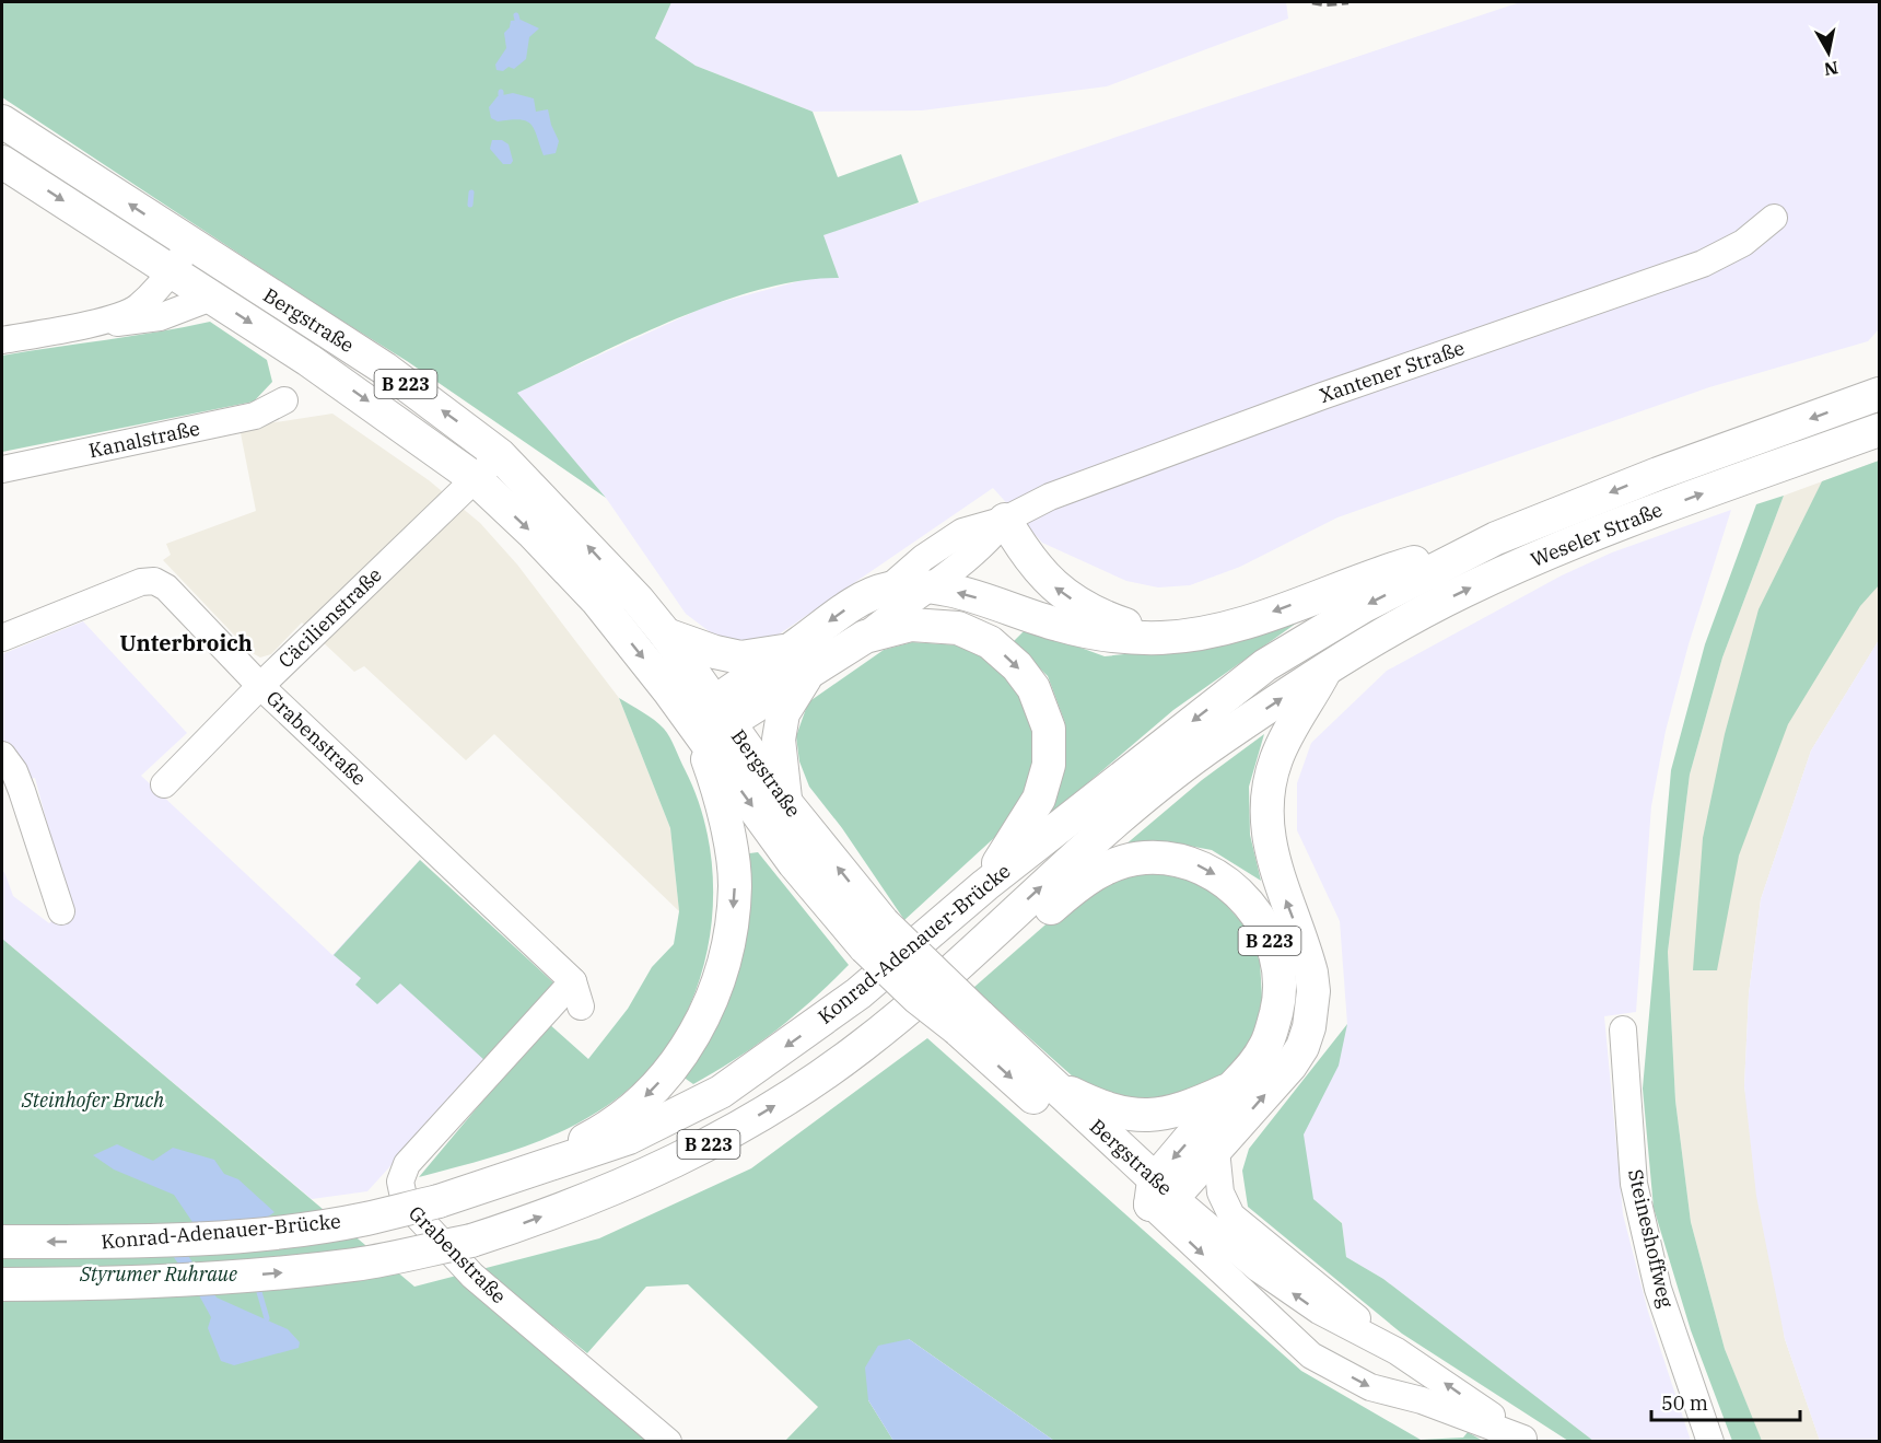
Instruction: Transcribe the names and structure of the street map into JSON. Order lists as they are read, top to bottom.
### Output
{
  "streets": {
    "main road": [
      "Bergstraße",
      "B 223",
      "Weseler Straße",
      "Konrad-Adenauer-Brücke"
    ],
    "street": [
      "Xantener Straße",
      "Kanalstraße",
      "Cäcilienstraße",
      "Grabenstraße",
      "Steineshoffweg"
    ]
  },
  "crossings": [
    ["Bergstraße", "B 223"],
    ["Bergstraße", "Cäcilienstraße"],
    ["B 223", "Konrad-Adenauer-Brücke"],
    ["Weseler Straße", "Konrad-Adenauer-Brücke"],
    ["Cäcilienstraße", "Grabenstraße"]
  ],
  "districts": ["Unterbroich"],
  "parks": ["Steinhofer Bruch", "Styrumer Ruhraue"],
  "scale_bar": "50 m",
  "north": "bottom"
}
